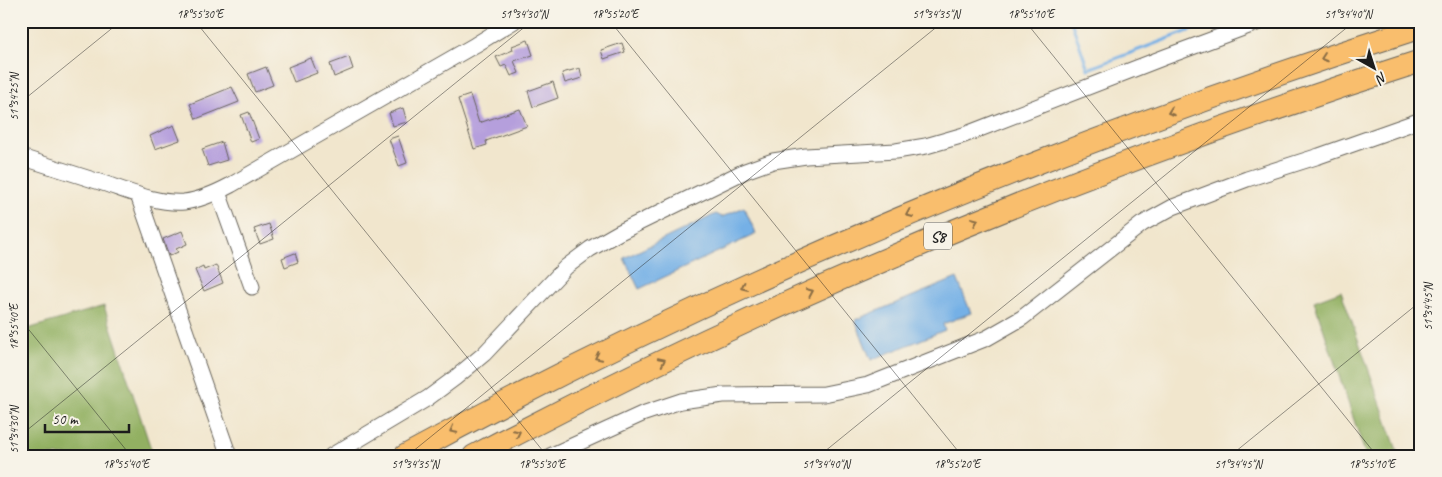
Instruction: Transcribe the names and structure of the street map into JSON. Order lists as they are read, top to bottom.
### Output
{
  "streets": {
    "highway": ["S8"]
  },
  "scale_bar": "50 m",
  "north": "bottom right",
  "coordinates": [
    "18°55'30\"E",
    "51°34'30\"N",
    "18°55'20\"E",
    "51°34'35\"N",
    "18°55'10\"E",
    "51°34'40\"N",
    "51°34'25\"N",
    "51°34'45\"N",
    "18°55'40\"E"
  ]
}
